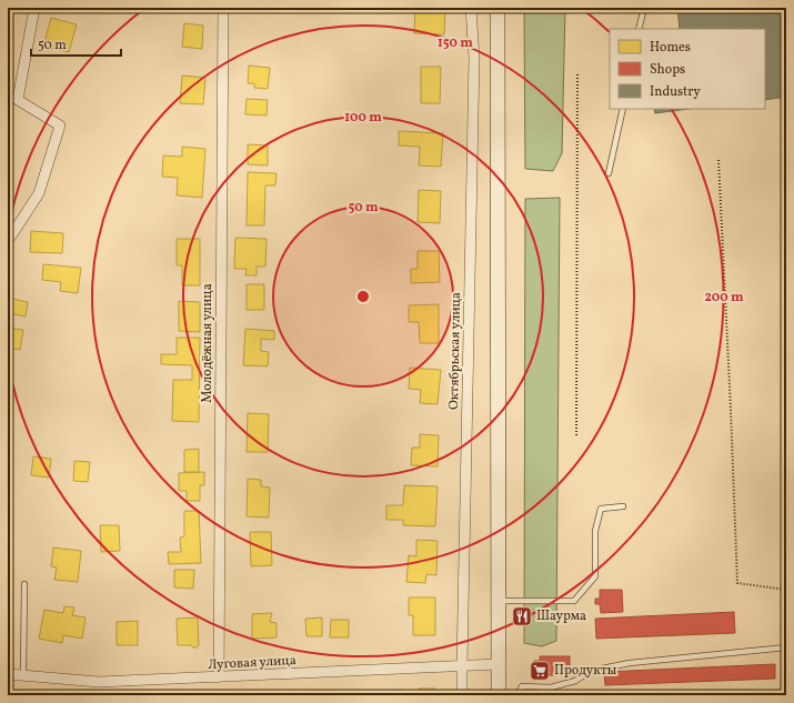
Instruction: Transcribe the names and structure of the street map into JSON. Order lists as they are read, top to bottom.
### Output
{
  "streets": {
    "street": ["Молодёжная улица", "Октябрьская улица", "Луговая улица"]
  },
  "crossings": [
    ["Молодёжная улица", "Луговая улица"],
    ["Октябрьская улица", "Луговая улица"]
  ],
  "places": {
    "restaurant": ["Шаурма"],
    "supermarket": ["Продукты"]
  },
  "legend": ["Homes", "Shops", "Industry"],
  "scale_bar": "50 m",
  "rings": [
    "150 m",
    "100 m",
    "50 m",
    "200 m"
  ]
}
